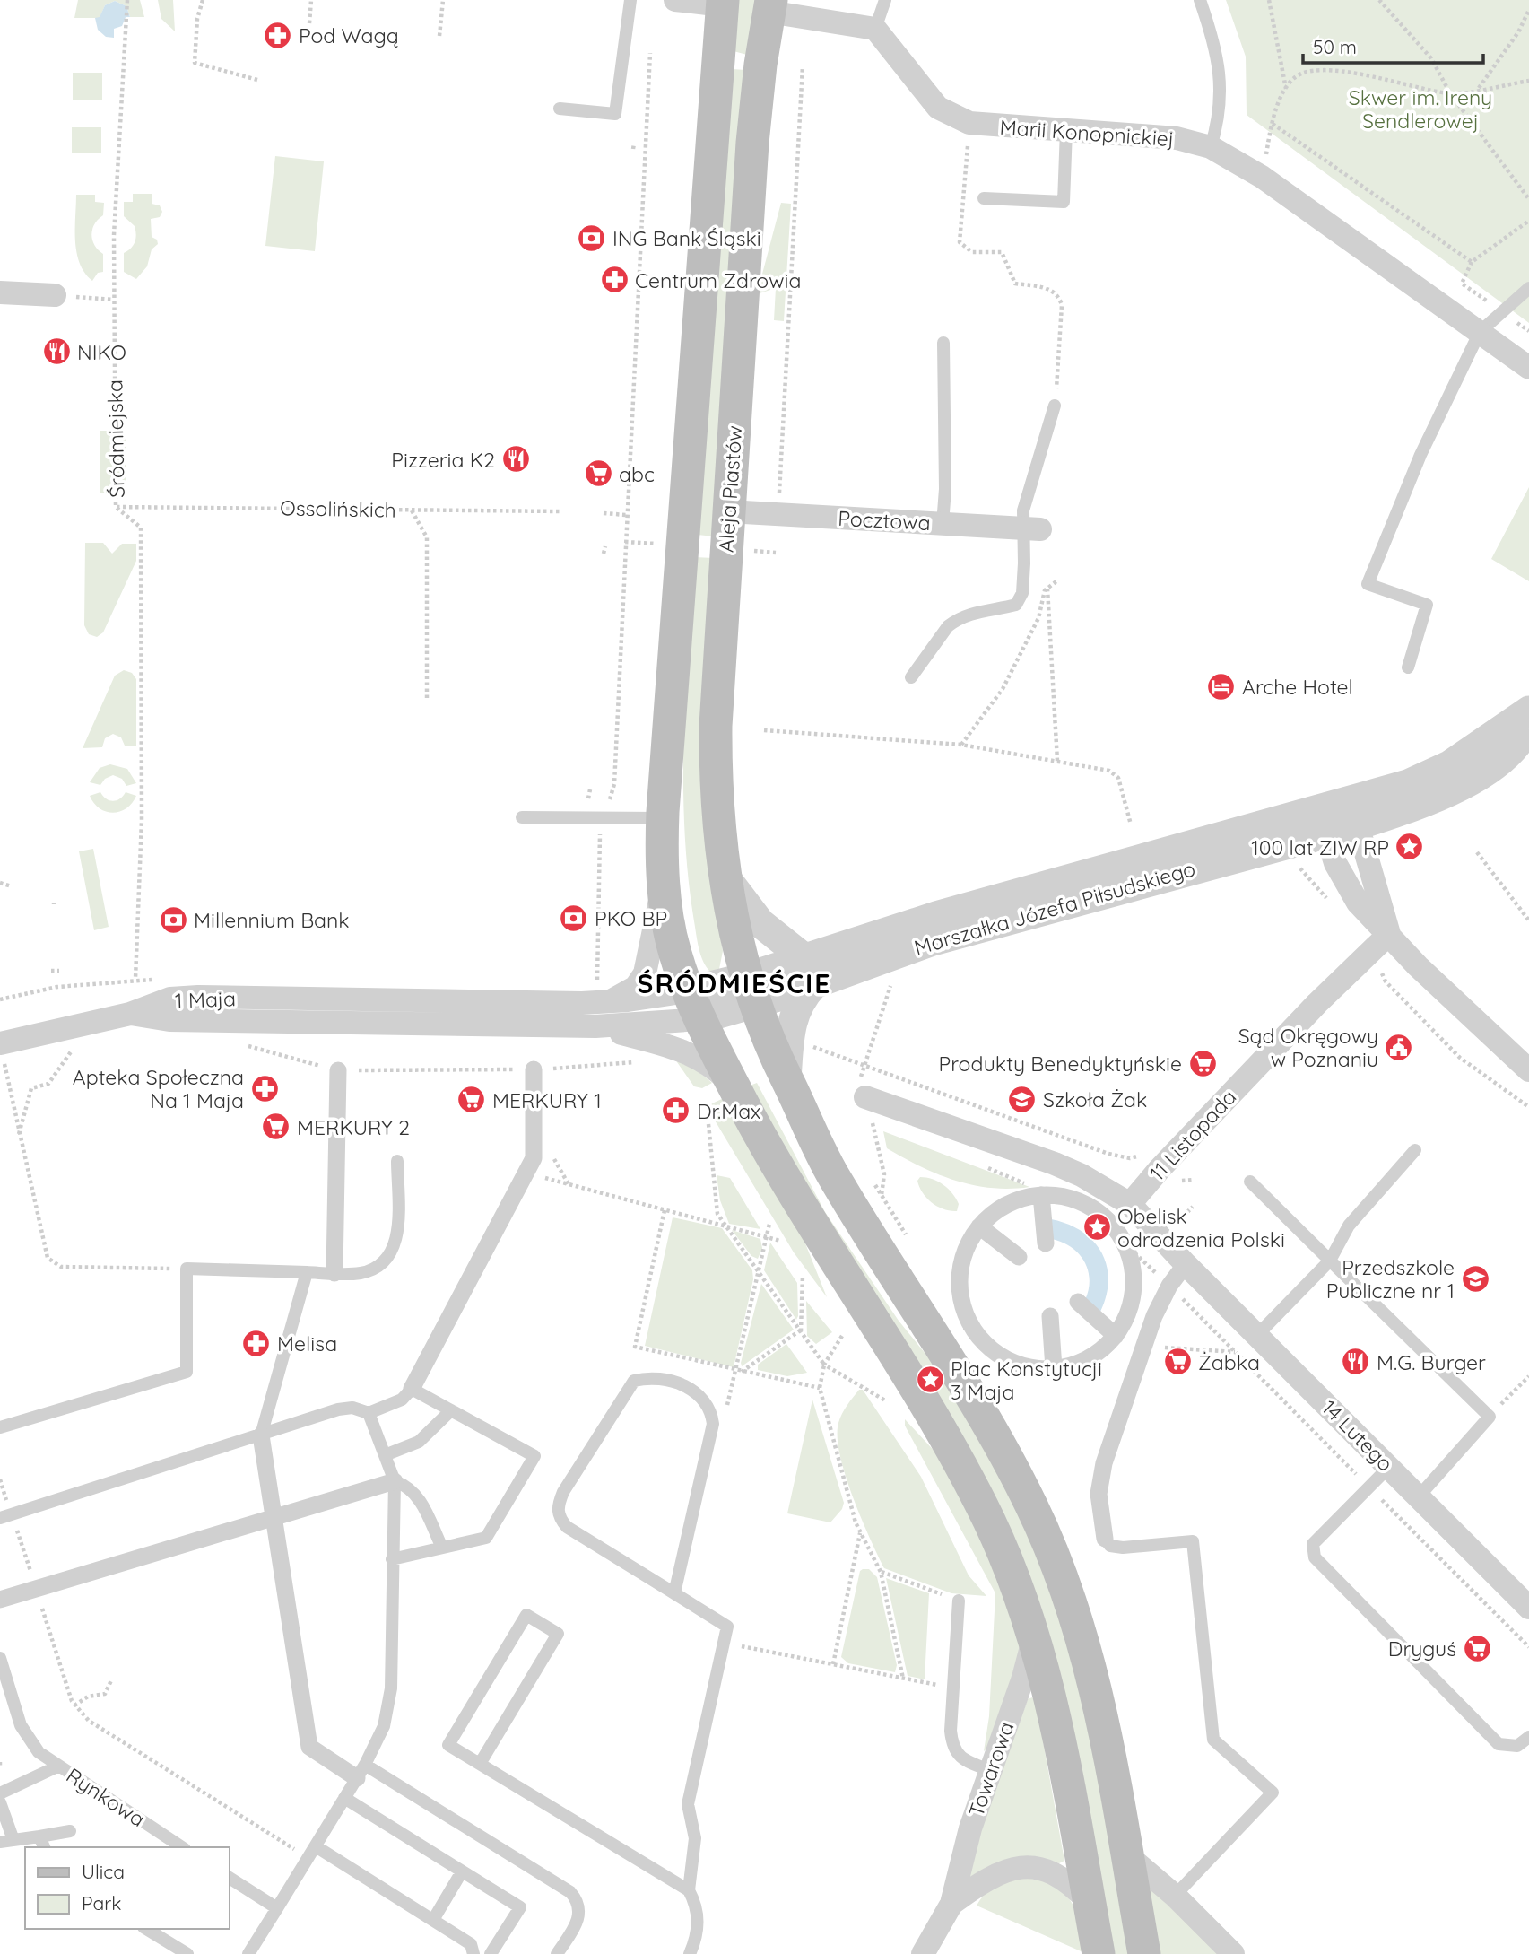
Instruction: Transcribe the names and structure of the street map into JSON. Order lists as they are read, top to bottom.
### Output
{
  "streets": {
    "main road": ["Aleja Piastów"],
    "street": [
      "Marii Konopnickiej",
      "Pocztowa",
      "Marszałka Józefa Piłsudskiego",
      "1 Maja",
      "11 Listopada",
      "14 Lutego",
      "Towarowa"
    ],
    "lane": ["Rynkowa"],
    "path": ["Śródmiejska", "Ossolińskich"]
  },
  "crossings": [
    ["Śródmiejska", "Ossolińskich"],
    ["Aleja Piastów", "Pocztowa"],
    ["Aleja Piastów", "Marszałka Józefa Piłsudskiego"],
    ["Aleja Piastów", "1 Maja"],
    ["Aleja Piastów", "Towarowa"],
    ["Marszałka Józefa Piłsudskiego", "1 Maja"]
  ],
  "districts": ["ŚRÓDMIEŚCIE"],
  "parks": ["Skwer im. Ireny Sendlerowej"],
  "places": {
    "pharmacy": [
      "Pod Wagą",
      "Centrum Zdrowia",
      "Apteka Społeczna Na 1 Maja",
      "Dr.Max",
      "Melisa"
    ],
    "bank": ["ING Bank Śląski", "PKO BP", "Millennium Bank"],
    "restaurant": ["NIKO", "Pizzeria K2", "M.G. Burger"],
    "supermarket": [
      "abc",
      "Produkty Benedyktyńskie",
      "MERKURY 1",
      "MERKURY 2",
      "Żabka",
      "Dryguś"
    ],
    "hotel": ["Arche Hotel"],
    "place": ["100 lat ZIW RP", "Obelisk odrodzenia Polski", "Plac Konstytucji 3 Maja"],
    "public building": ["Sąd Okręgowy w Poznaniu"],
    "school or university": ["Szkoła Żak", "Przedszkole Publiczne nr 1"]
  },
  "legend": ["Ulica", "Park"],
  "scale_bar": "50 m"
}
